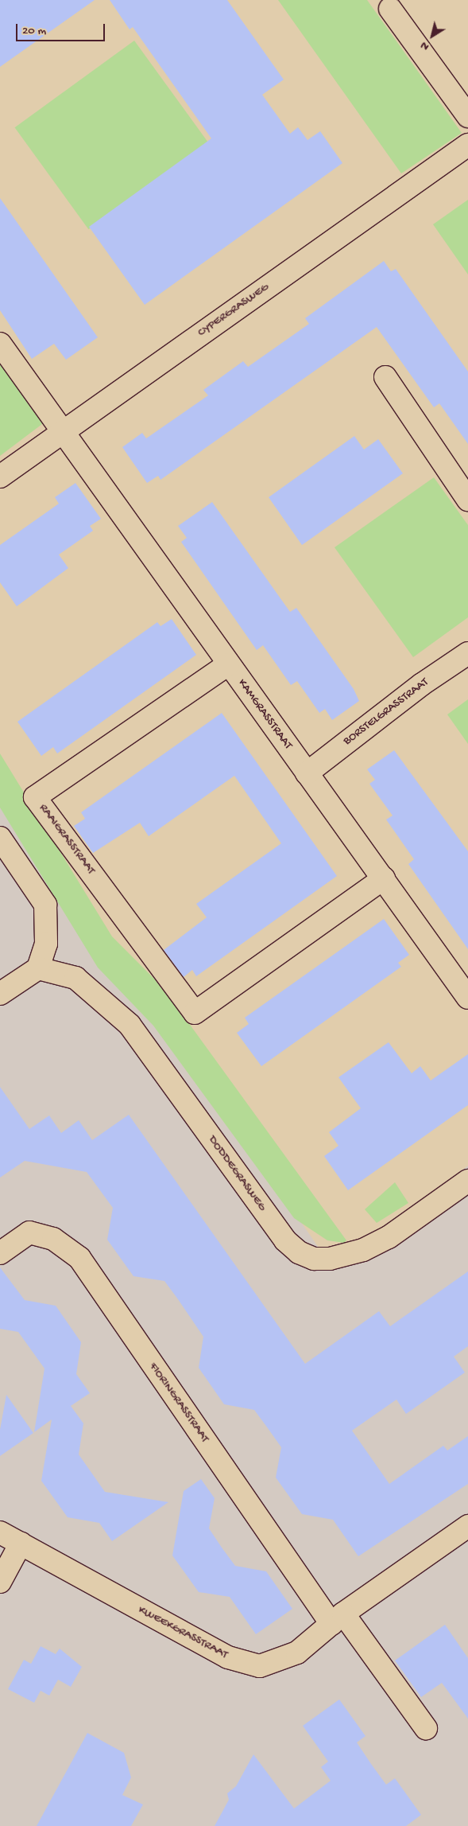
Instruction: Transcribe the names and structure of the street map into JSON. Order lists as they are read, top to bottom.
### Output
{
  "streets": {
    "street": [
      "CYPERGRASWEG",
      "BORSTELGRASSTRAAT",
      "KAMGRASSTRAAT",
      "RAAIGRASSTRAAT",
      "DODDEGRASWEG",
      "FIORINGRASSTRAAT",
      "KWEEKGRASSTRAAT"
    ]
  },
  "crossings": [
    ["CYPERGRASWEG", "KAMGRASSTRAAT"],
    ["BORSTELGRASSTRAAT", "KAMGRASSTRAAT"],
    ["KAMGRASSTRAAT", "RAAIGRASSTRAAT"],
    ["FIORINGRASSTRAAT", "KWEEKGRASSTRAAT"]
  ],
  "scale_bar": "20 m",
  "north": "bottom left"
}
